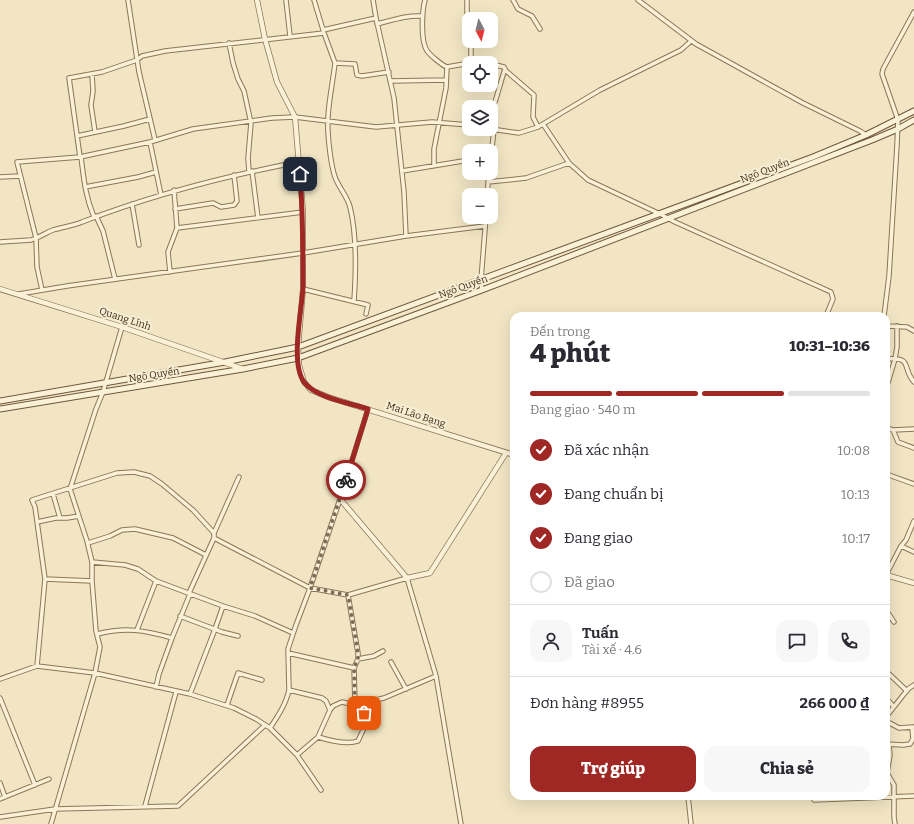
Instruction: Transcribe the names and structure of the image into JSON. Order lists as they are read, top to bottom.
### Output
{
  "streets": {
    "main road": ["Ngô Quyền"],
    "street": ["Quang Lĩnh", "Mai Lão Bạng"]
  },
  "crossings": [
    ["Ngô Quyền", "Quang Lĩnh"],
    ["Ngô Quyền", "Mai Lão Bạng"]
  ],
  "north": "bottom",
  "page": {
    "map_buttons": ["+", "−"],
    "heading": ["4 phút", "Đến trong", "10:31–10:36"],
    "panel": [
      "Tuấn",
      "Tài xế · 4.6",
      "Đơn hàng #8955",
      "266 000 ₫"
    ],
    "bar": "Đang giao · 540 m",
    "list": [
      ["Đã xác nhận", "10:08"],
      ["Đang chuẩn bị", "10:13"],
      ["Đang giao", "10:17"],
      "Đã giao"
    ],
    "buttons": ["Trợ giúp", "Chia sẻ"]
  }
}
